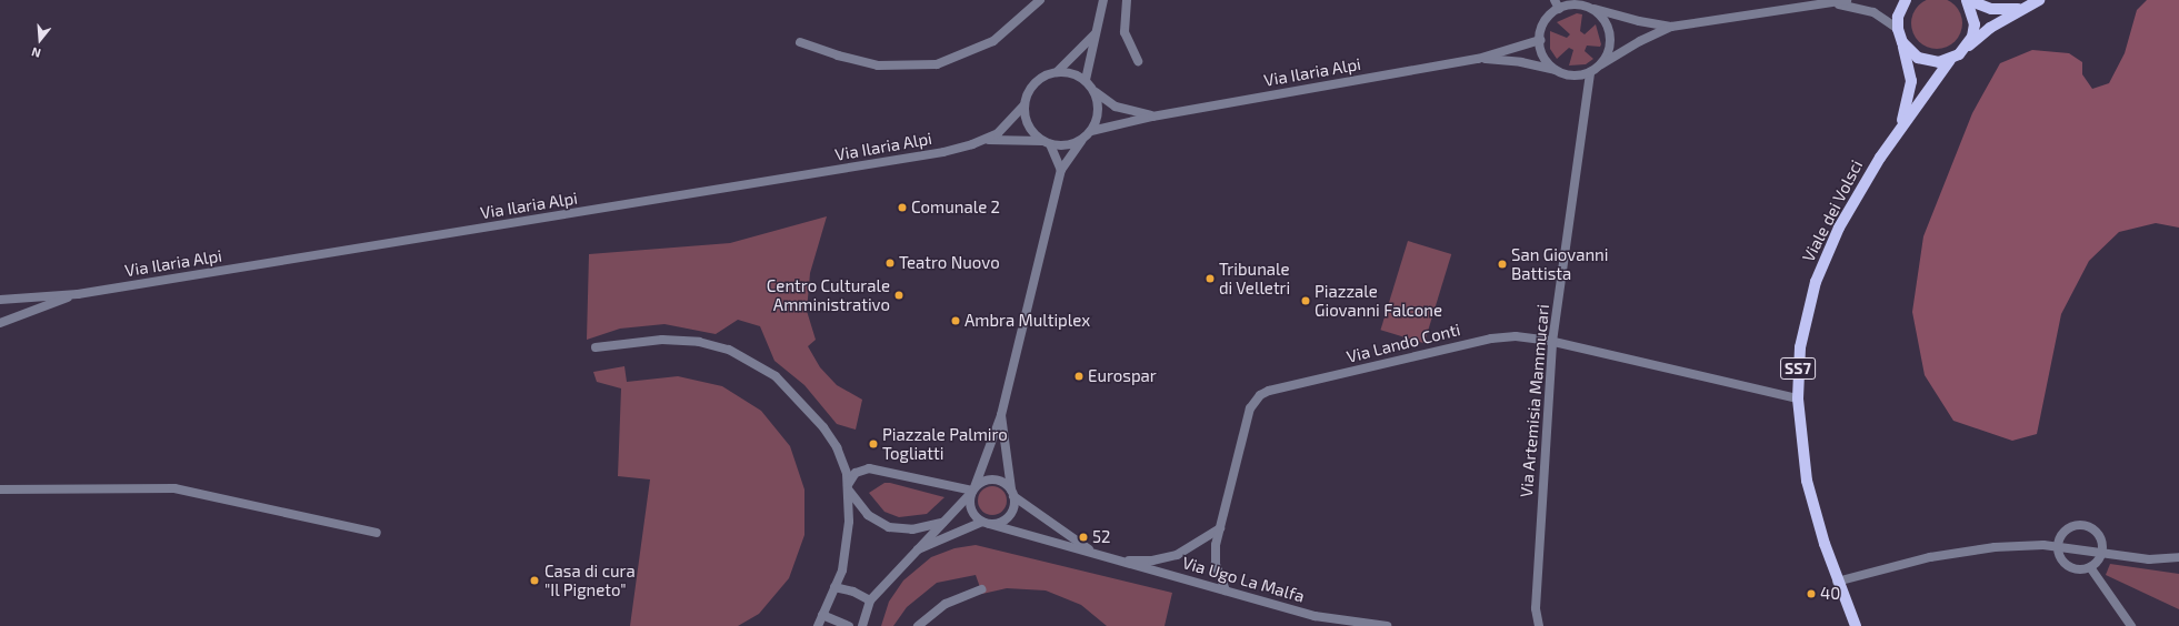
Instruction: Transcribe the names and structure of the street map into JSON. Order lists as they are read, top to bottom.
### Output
{
  "streets": {
    "main road": ["Viale dei Volsci", "SS7"],
    "street": [
      "Via Ilaria Alpi",
      "Via Lando Conti",
      "Via Artemisia Mammucari",
      "Via Ugo La Malfa"
    ]
  },
  "crossings": [
    ["Via Ilaria Alpi", "Via Artemisia Mammucari"],
    ["Viale dei Volsci", "Via Lando Conti"],
    ["Viale dei Volsci", "SS7"],
    ["Via Lando Conti", "Via Artemisia Mammucari"]
  ],
  "places": [
    "Comunale 2",
    "Teatro Nuovo",
    "San Giovanni Battista",
    "Tribunale di Velletri",
    "Centro Culturale Amministrativo",
    "Piazzale Giovanni Falcone",
    "Ambra Multiplex",
    "Eurospar",
    "Piazzale Palmiro Togliatti",
    "52",
    "Casa di cura \"Il Pigneto\"",
    "40"
  ],
  "north": "bottom"
}
